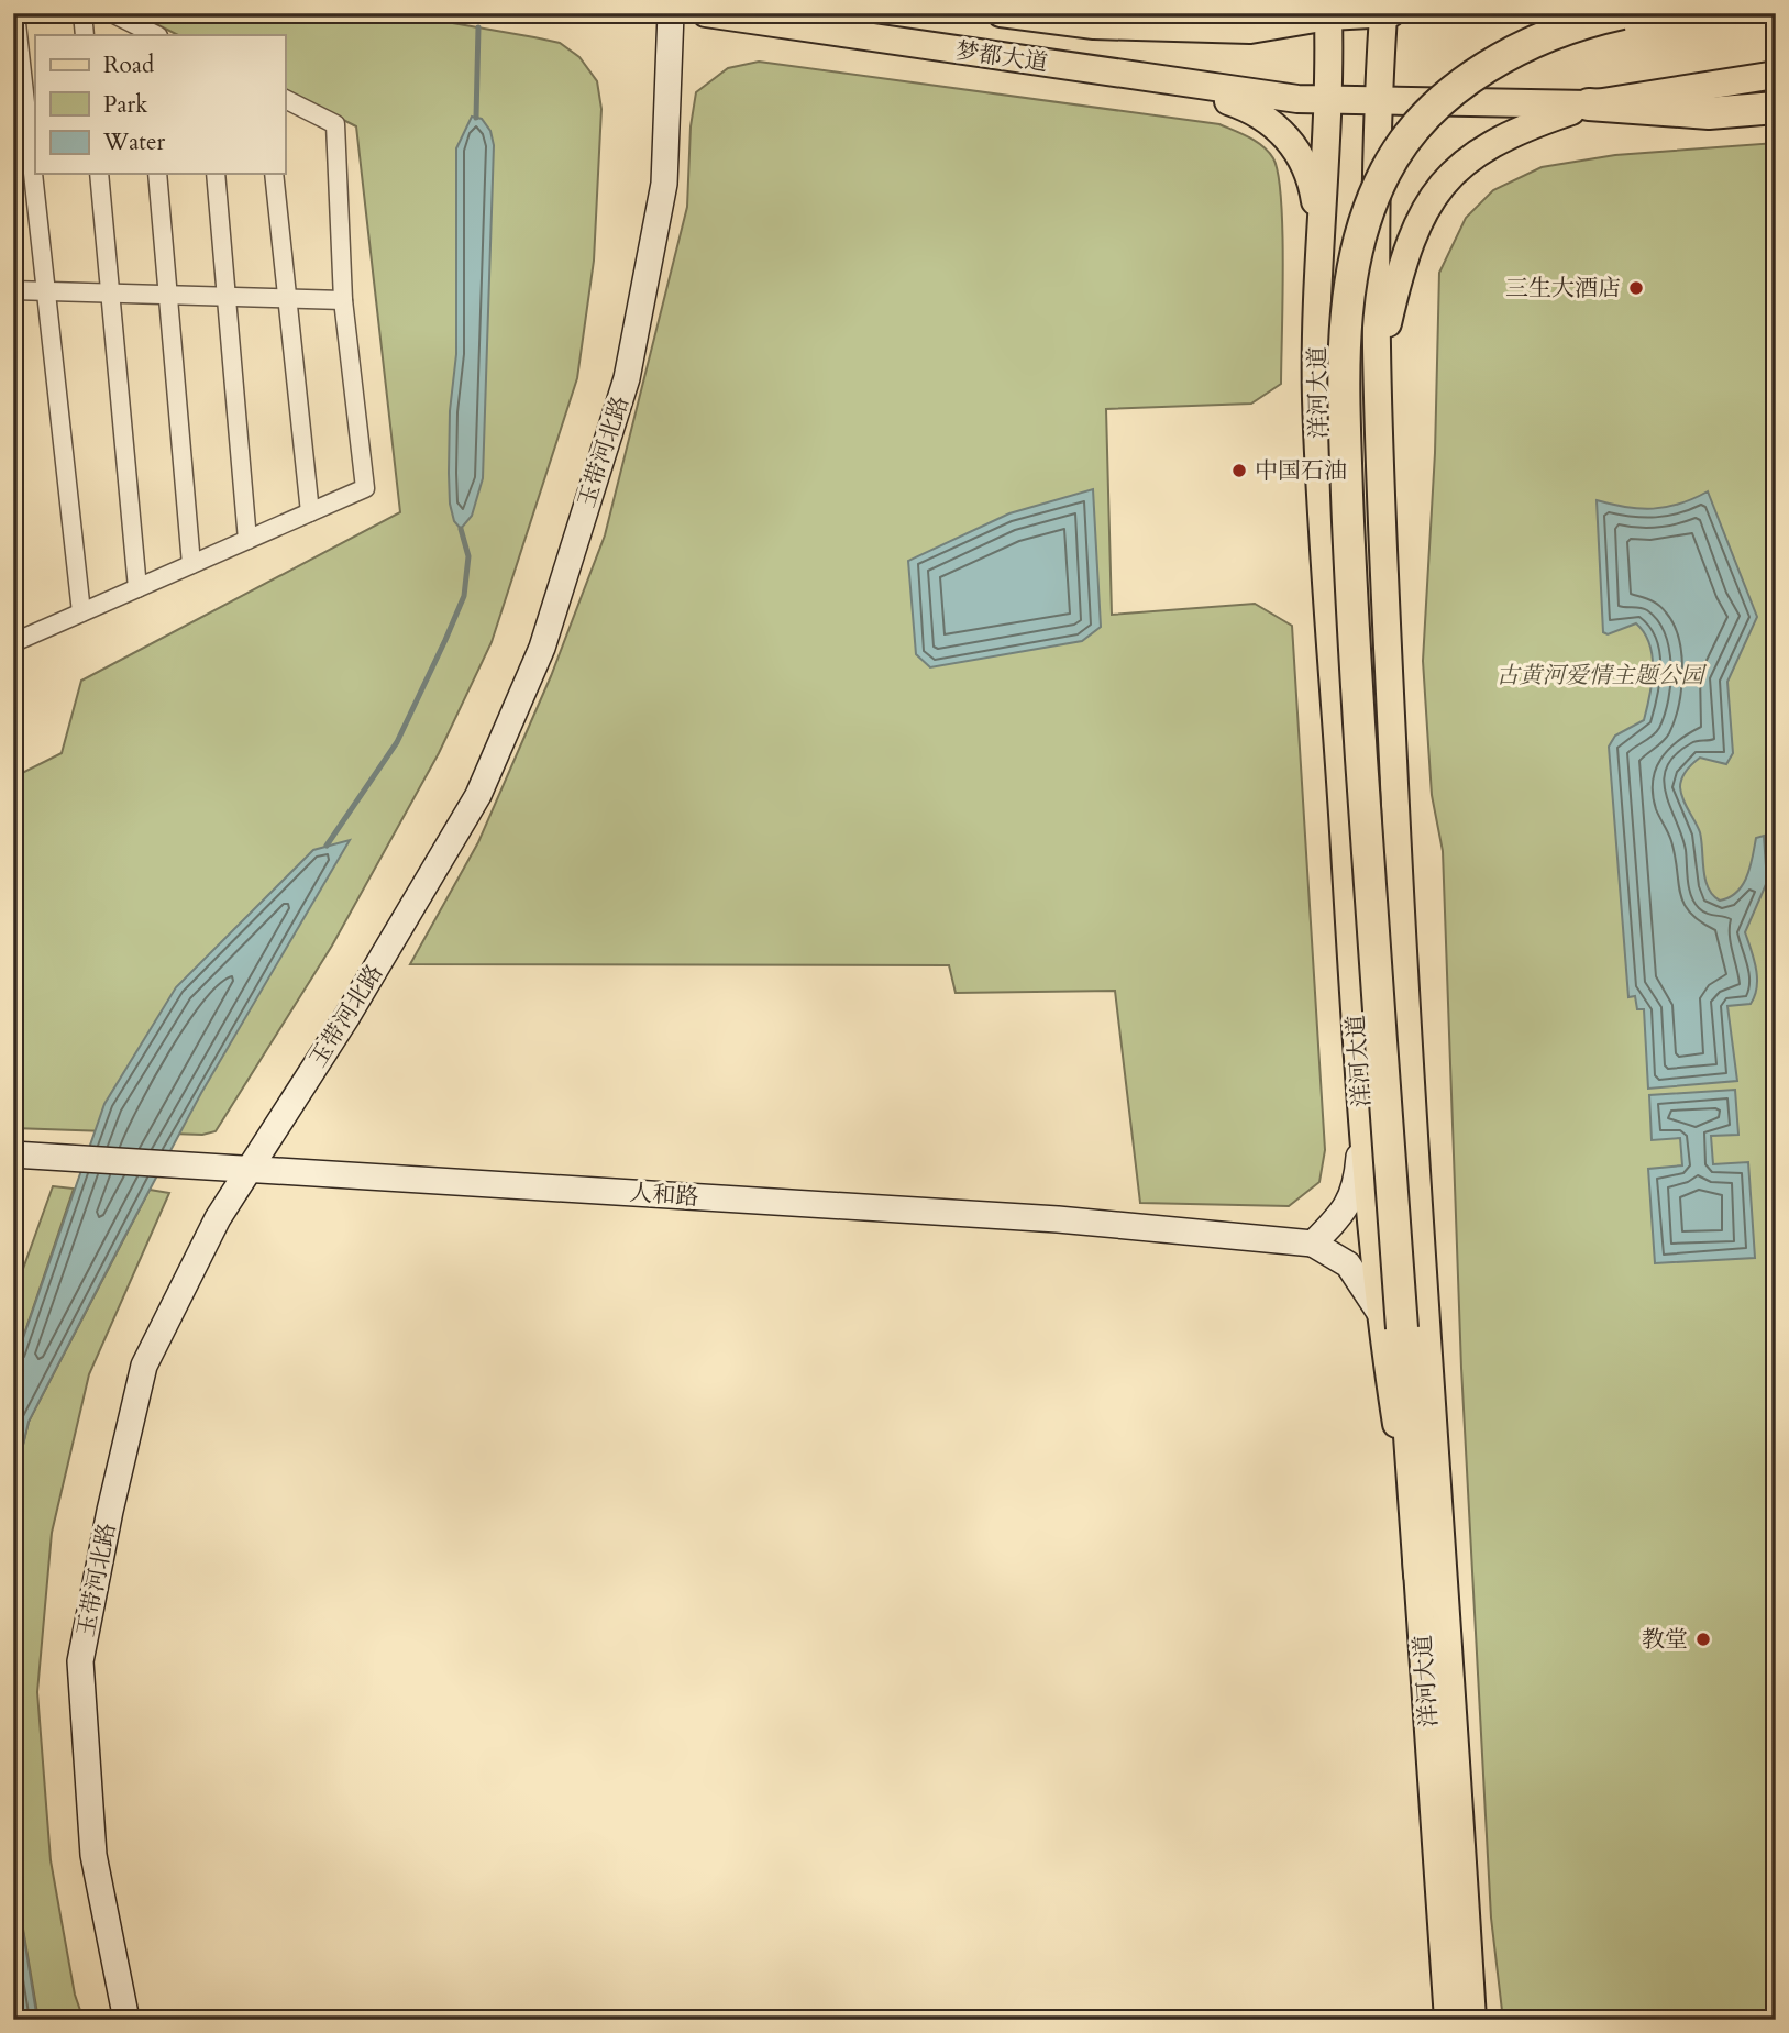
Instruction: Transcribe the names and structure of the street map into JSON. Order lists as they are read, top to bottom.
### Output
{
  "streets": {
    "main road": ["梦都大道", "洋河大道"],
    "street": ["玉带河北路", "人和路"]
  },
  "crossings": [
    ["梦都大道", "洋河大道"],
    ["玉带河北路", "人和路"]
  ],
  "parks": ["古黄河爱情主题公园"],
  "places": ["三生大酒店", "中国石油", "教堂"],
  "legend": ["Road", "Park", "Water"]
}
